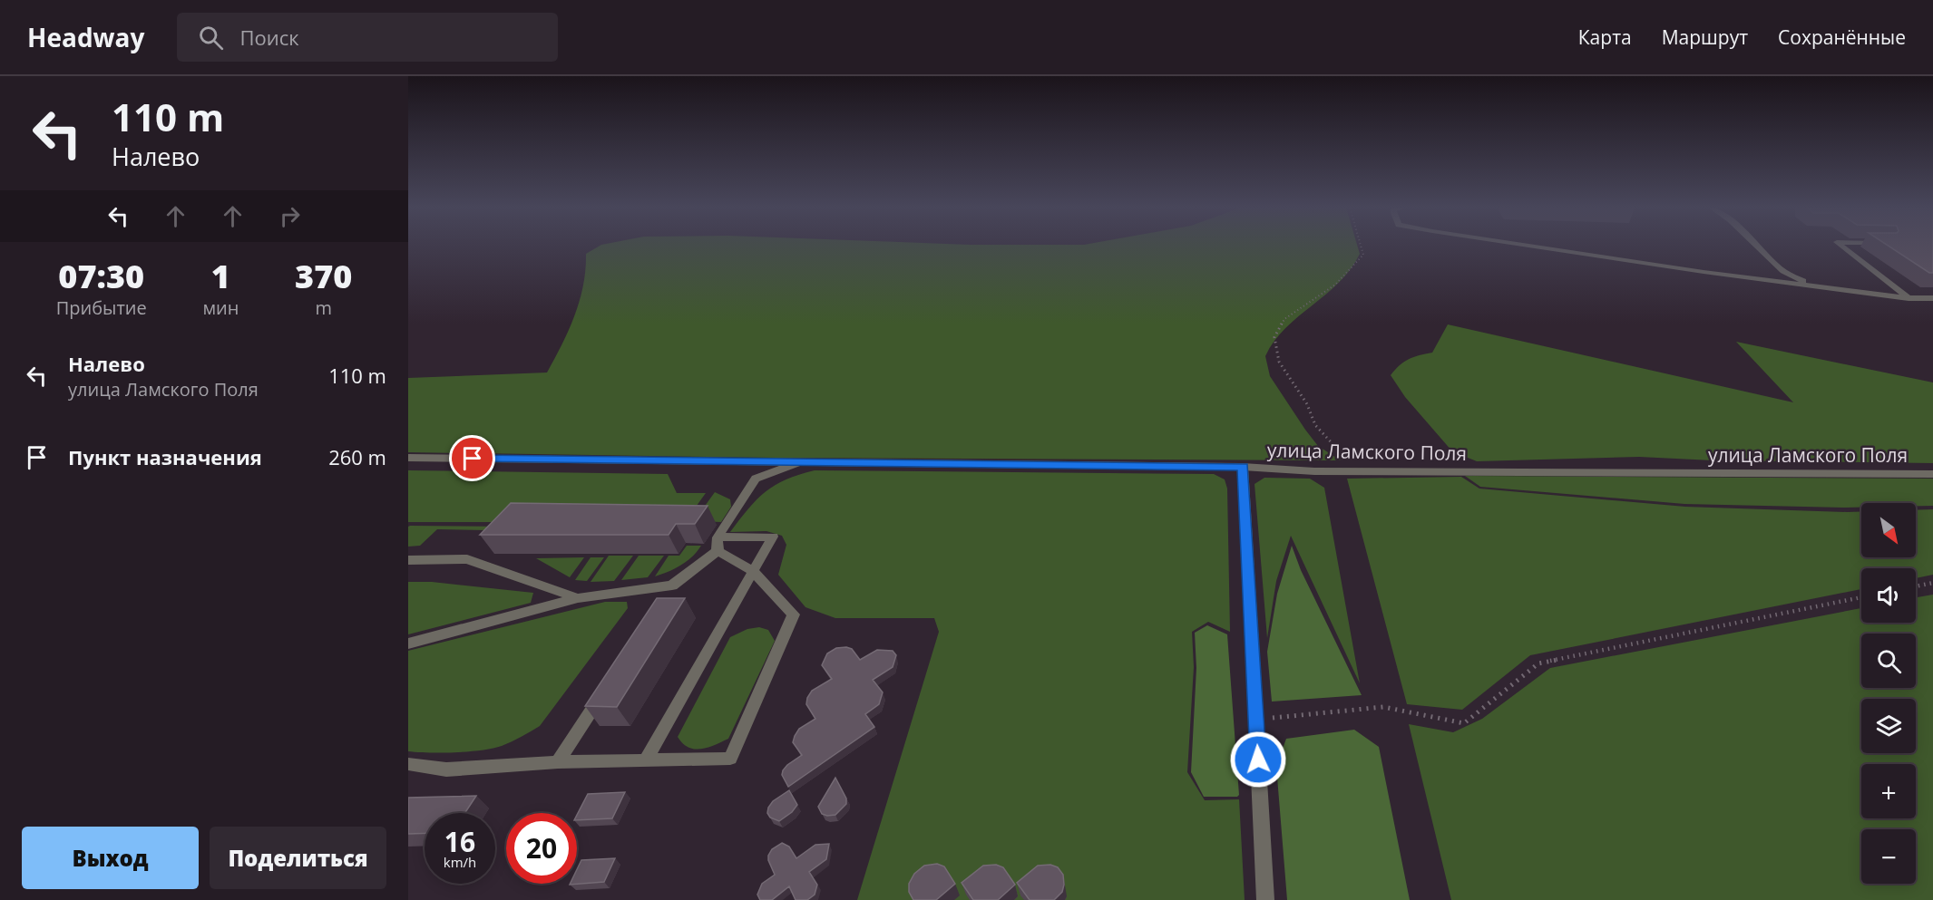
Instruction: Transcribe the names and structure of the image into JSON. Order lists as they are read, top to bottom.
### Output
{
  "streets": {
    "street": ["улица Ламского Поля"]
  },
  "north": "bottom right",
  "page": {
    "header": "Headway",
    "search": "Поиск",
    "nav": ["Карта", "Маршрут", "Сохранённые"],
    "turn": ["110 m", "Налево"],
    "eta": [
      "07:30",
      "Прибытие",
      "1",
      "мин",
      "370",
      "m"
    ],
    "list": [
      {
        "name": "Налево",
        "note": "улица Ламского Поля",
        "value": "110 m"
      },
      {
        "name": "Пункт назначения",
        "value": "260 m"
      }
    ],
    "map_buttons": ["+", "−"],
    "speed": "16 km/h",
    "limit": "20",
    "buttons": ["Выход", "Поделиться"]
  }
}
